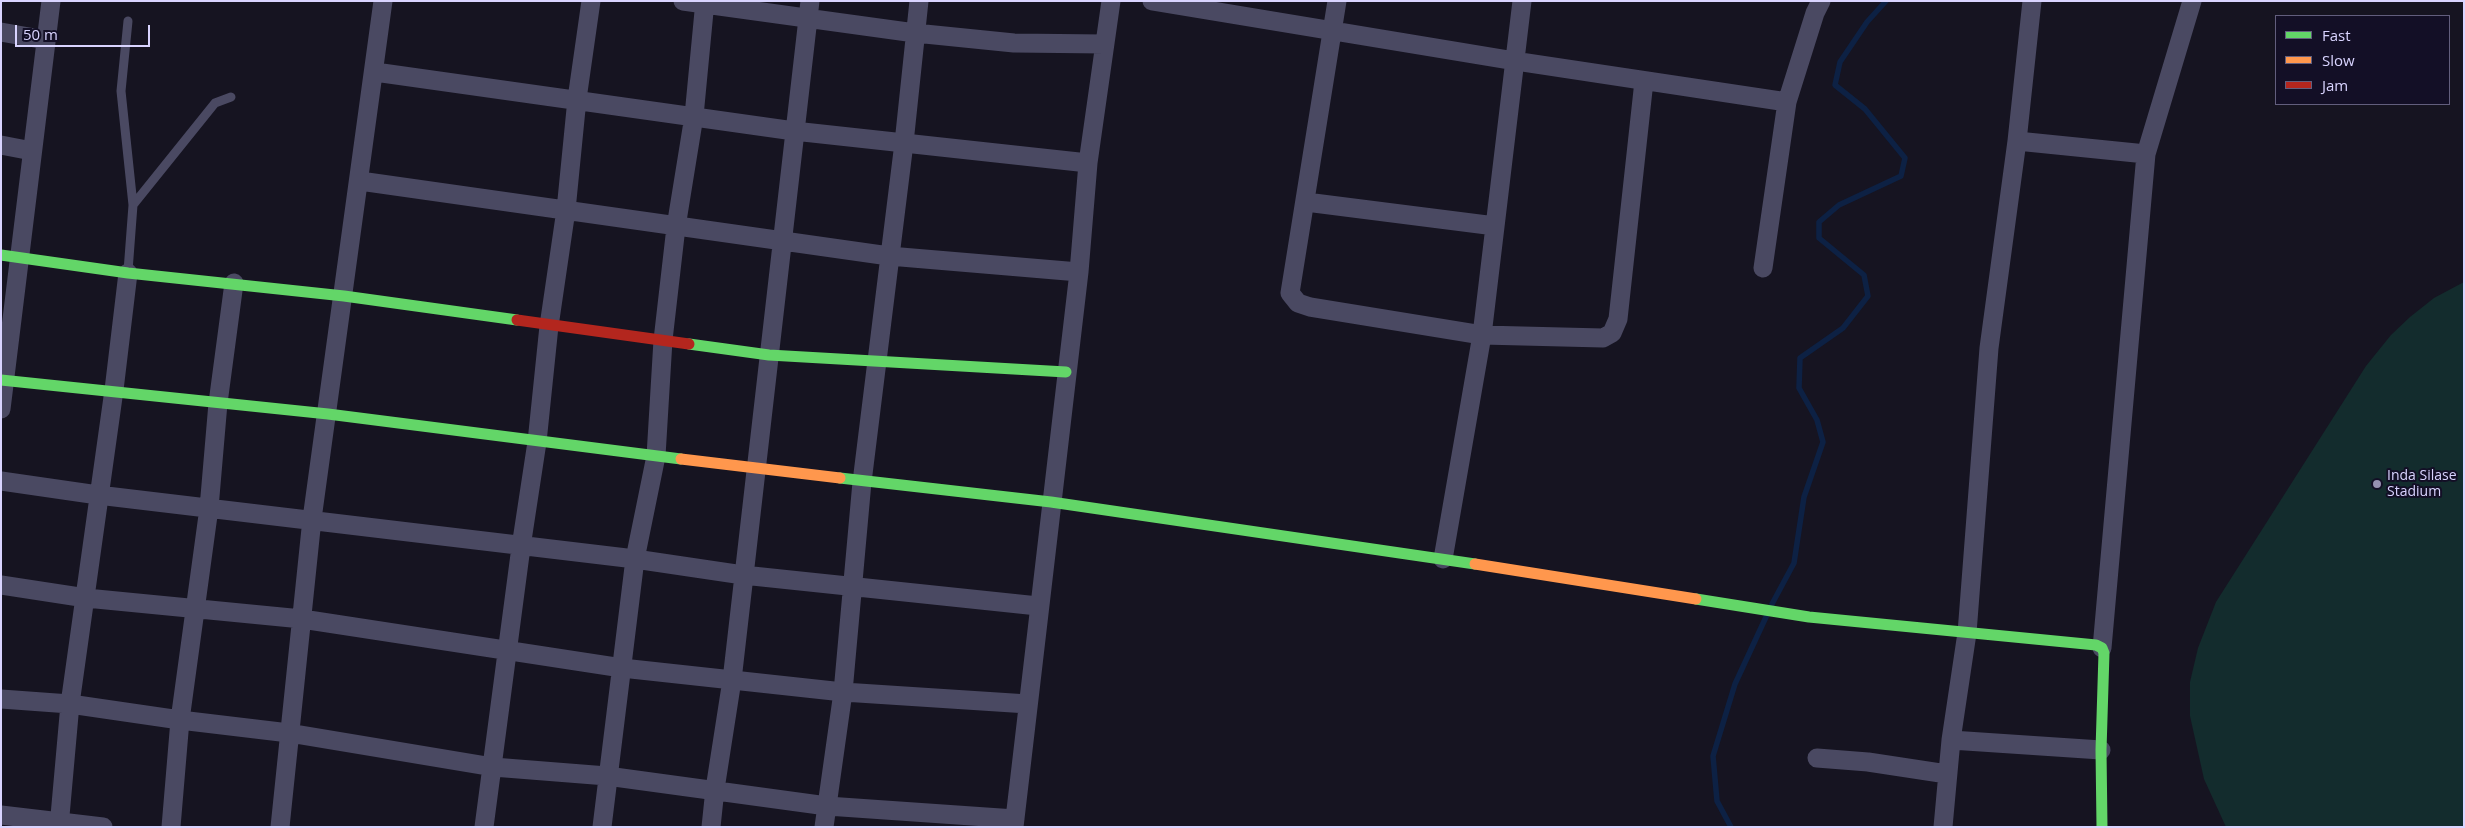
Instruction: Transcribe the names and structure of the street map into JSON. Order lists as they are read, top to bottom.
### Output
{
  "places": ["Inda Silase Stadium"],
  "legend": ["Fast", "Slow", "Jam"],
  "scale_bar": "50 m"
}
